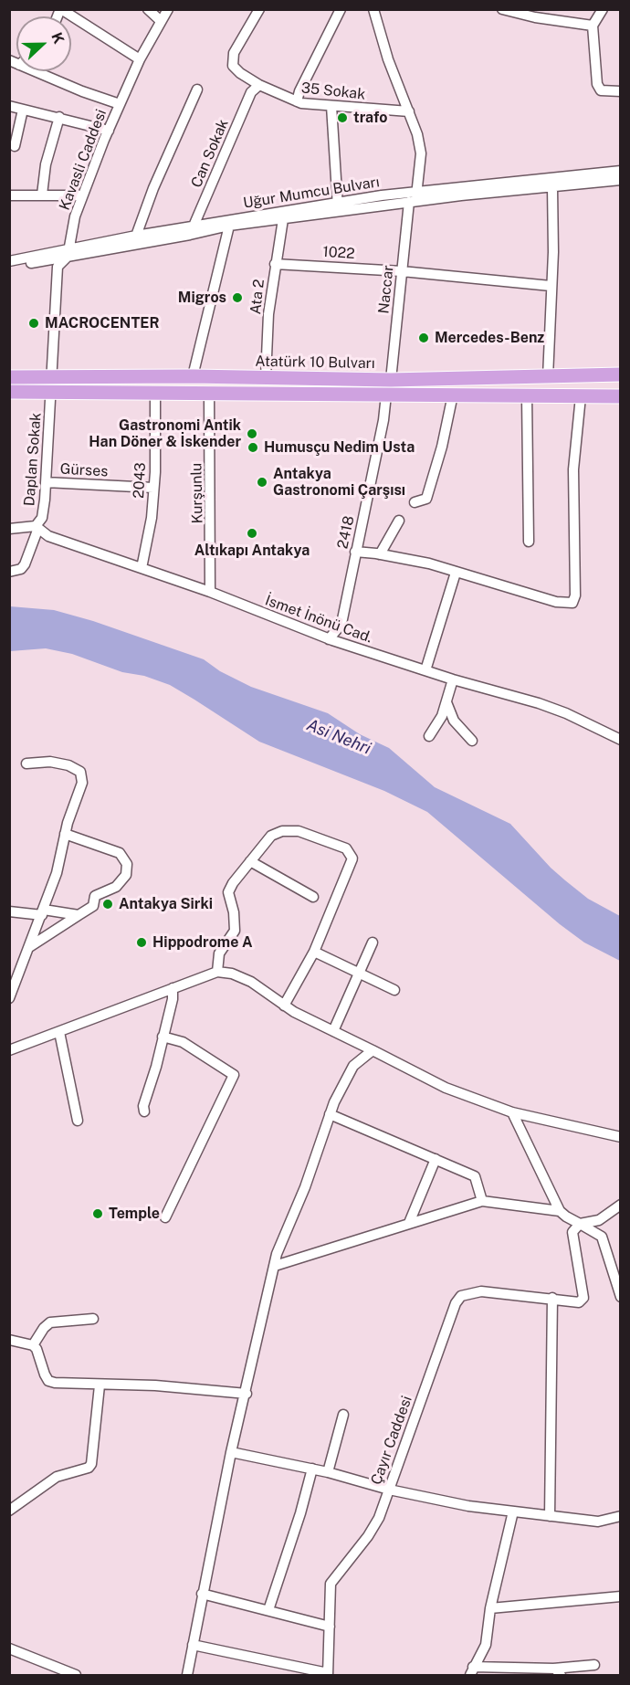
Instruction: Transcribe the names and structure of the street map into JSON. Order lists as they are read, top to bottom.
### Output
{
  "streets": {
    "highway": ["Atatürk 10 Bulvarı"],
    "street": [
      "35 Sokak",
      "Can Sokak",
      "Kavasli Caddesi",
      "Uğur Mumcu Bulvarı",
      "1022",
      "Naccar",
      "Ata 2",
      "Daplan Sokak",
      "Gürses",
      "2043",
      "Kurşunlu",
      "2418",
      "İsmet İnönü Cad.",
      "Çayır Caddesi"
    ]
  },
  "crossings": [
    ["35 Sokak", "Can Sokak"],
    ["35 Sokak", "Naccar"],
    ["Can Sokak", "Uğur Mumcu Bulvarı"],
    ["Kavasli Caddesi", "Uğur Mumcu Bulvarı"],
    ["Kavasli Caddesi", "Atatürk 10 Bulvarı"],
    ["Kavasli Caddesi", "Daplan Sokak"],
    ["Uğur Mumcu Bulvarı", "Naccar"],
    ["Uğur Mumcu Bulvarı", "Ata 2"],
    ["1022", "Naccar"],
    ["1022", "Ata 2"],
    ["Naccar", "Atatürk 10 Bulvarı"],
    ["Ata 2", "Atatürk 10 Bulvarı"],
    ["Atatürk 10 Bulvarı", "Daplan Sokak"],
    ["Atatürk 10 Bulvarı", "2043"],
    ["Atatürk 10 Bulvarı", "Kurşunlu"],
    ["Atatürk 10 Bulvarı", "2418"],
    ["Daplan Sokak", "Gürses"],
    ["Daplan Sokak", "İsmet İnönü Cad."],
    ["Gürses", "2043"],
    ["2043", "İsmet İnönü Cad."],
    ["Kurşunlu", "İsmet İnönü Cad."],
    ["2418", "İsmet İnönü Cad."]
  ],
  "water": ["Asi Nehri"],
  "places": [
    "trafo",
    "Migros",
    "MACROCENTER",
    "Mercedes-Benz",
    "Gastronomi Antik Han Döner & İskender",
    "Humusçu Nedim Usta",
    "Antakya Gastronomi Çarşısı",
    "Altıkapı Antakya",
    "Antakya Sirki",
    "Hippodrome A",
    "Temple"
  ],
  "north": "right"
}
